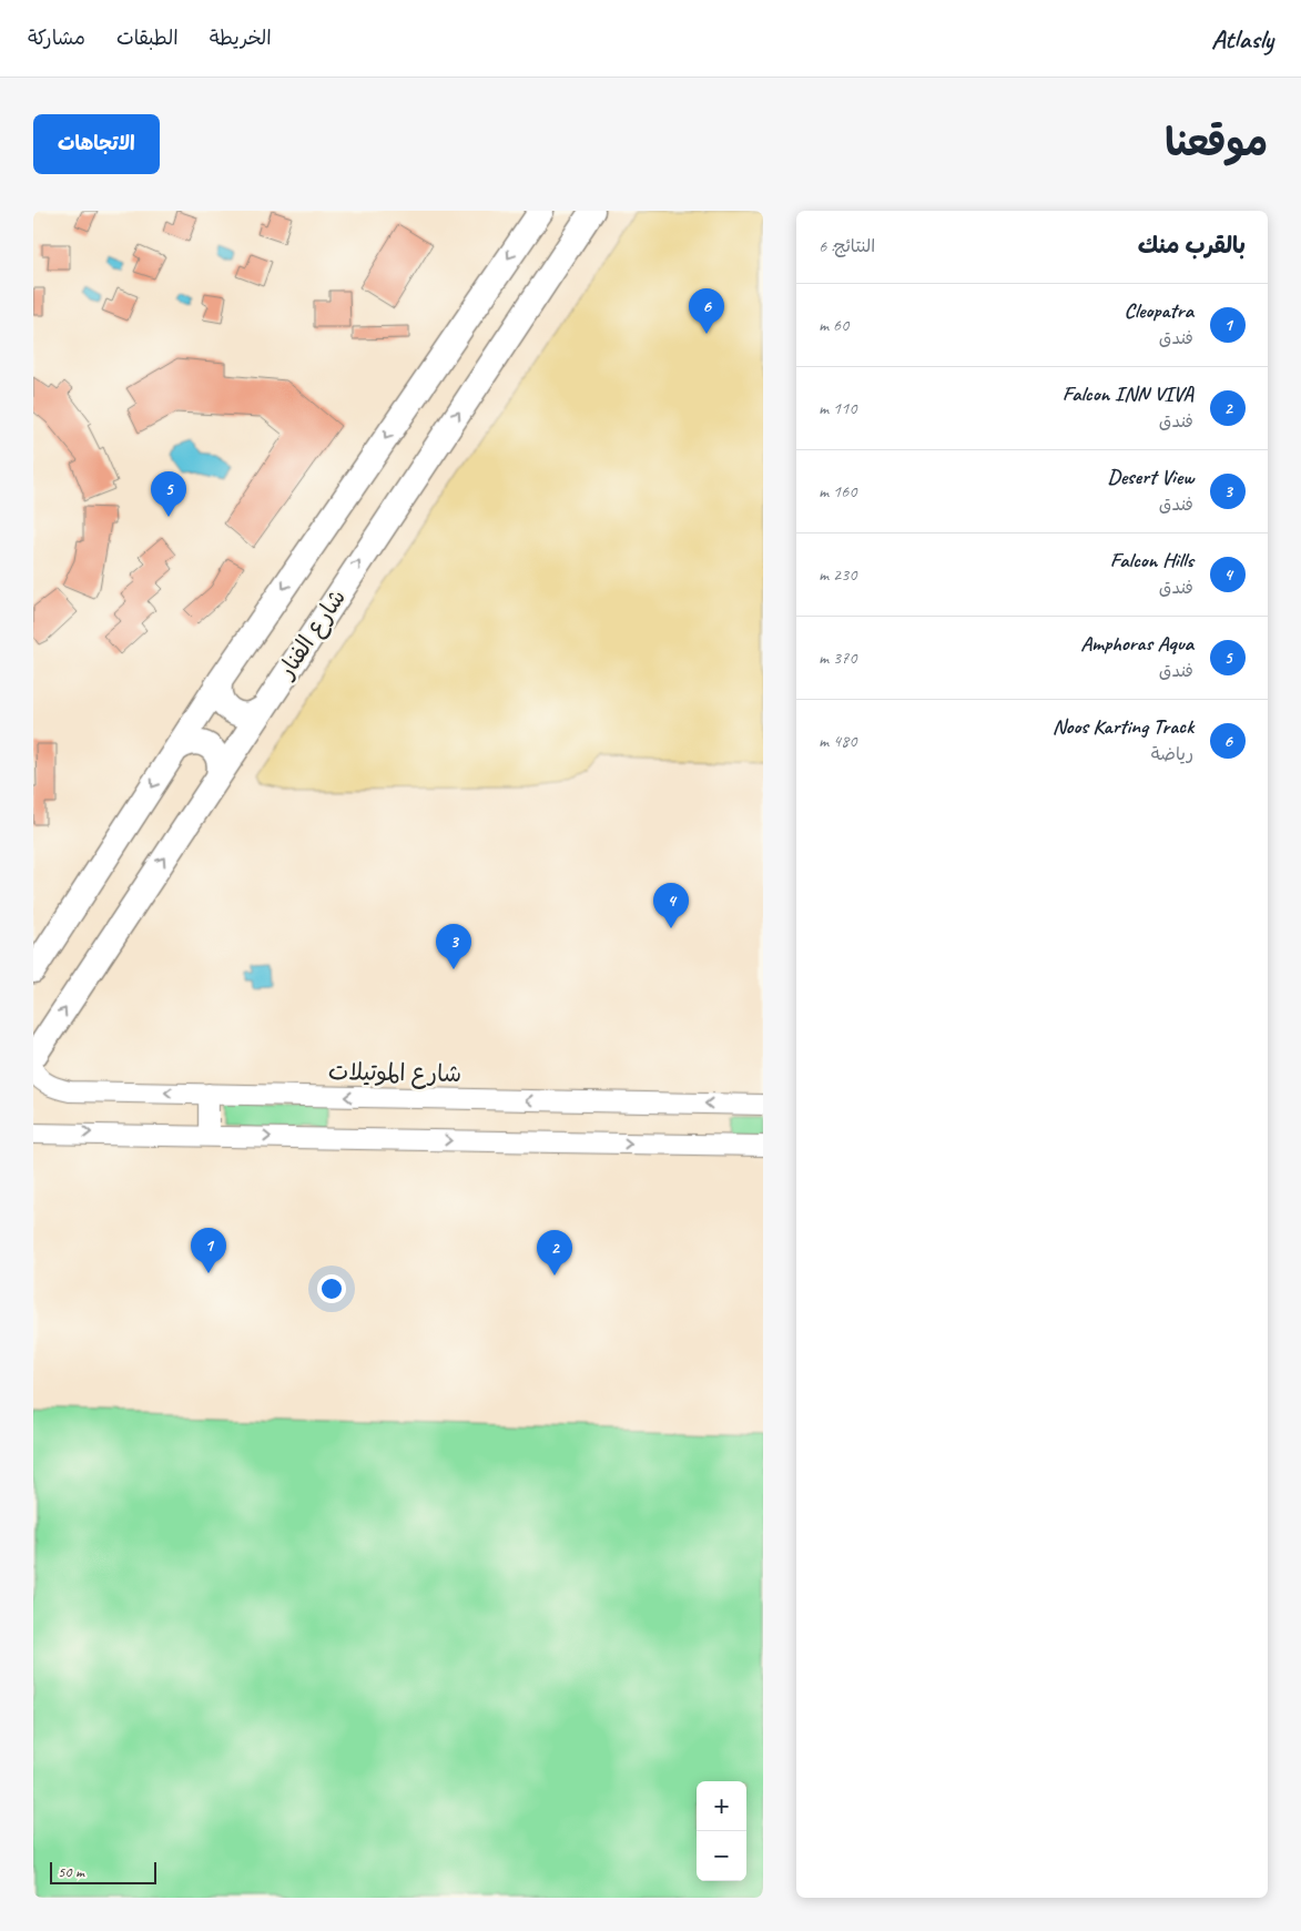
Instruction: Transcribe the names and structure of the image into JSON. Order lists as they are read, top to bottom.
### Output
{
  "streets": {
    "main road": ["شارع الفنار"],
    "street": ["شارع الموتيلات"]
  },
  "scale_bar": "50 m",
  "page": {
    "header": "Atlasly",
    "nav": ["الخريطة", "الطبقات", "مشاركة"],
    "title": "موقعنا",
    "buttons": "الاتجاهات",
    "heading": ["بالقرب منك", "النتائج: 6"],
    "list": [
      {
        "mark": "1",
        "name": "Cleopatra",
        "note": "فندق",
        "value": "60 m"
      },
      {
        "mark": "2",
        "name": "Falcon INN VIVA",
        "note": "فندق",
        "value": "110 m"
      },
      {
        "mark": "3",
        "name": "Desert View",
        "note": "فندق",
        "value": "160 m"
      },
      {
        "mark": "4",
        "name": "Falcon Hills",
        "note": "فندق",
        "value": "230 m"
      },
      {
        "mark": "5",
        "name": "Amphoras Aqua",
        "note": "فندق",
        "value": "370 m"
      },
      {
        "mark": "6",
        "name": "Noos Karting Track",
        "note": "رياضة",
        "value": "480 m"
      }
    ],
    "pins": [
      "6",
      "5",
      "4",
      "3",
      "1",
      "2"
    ],
    "map_buttons": ["+", "−"],
    "scale": "50 m"
  }
}
